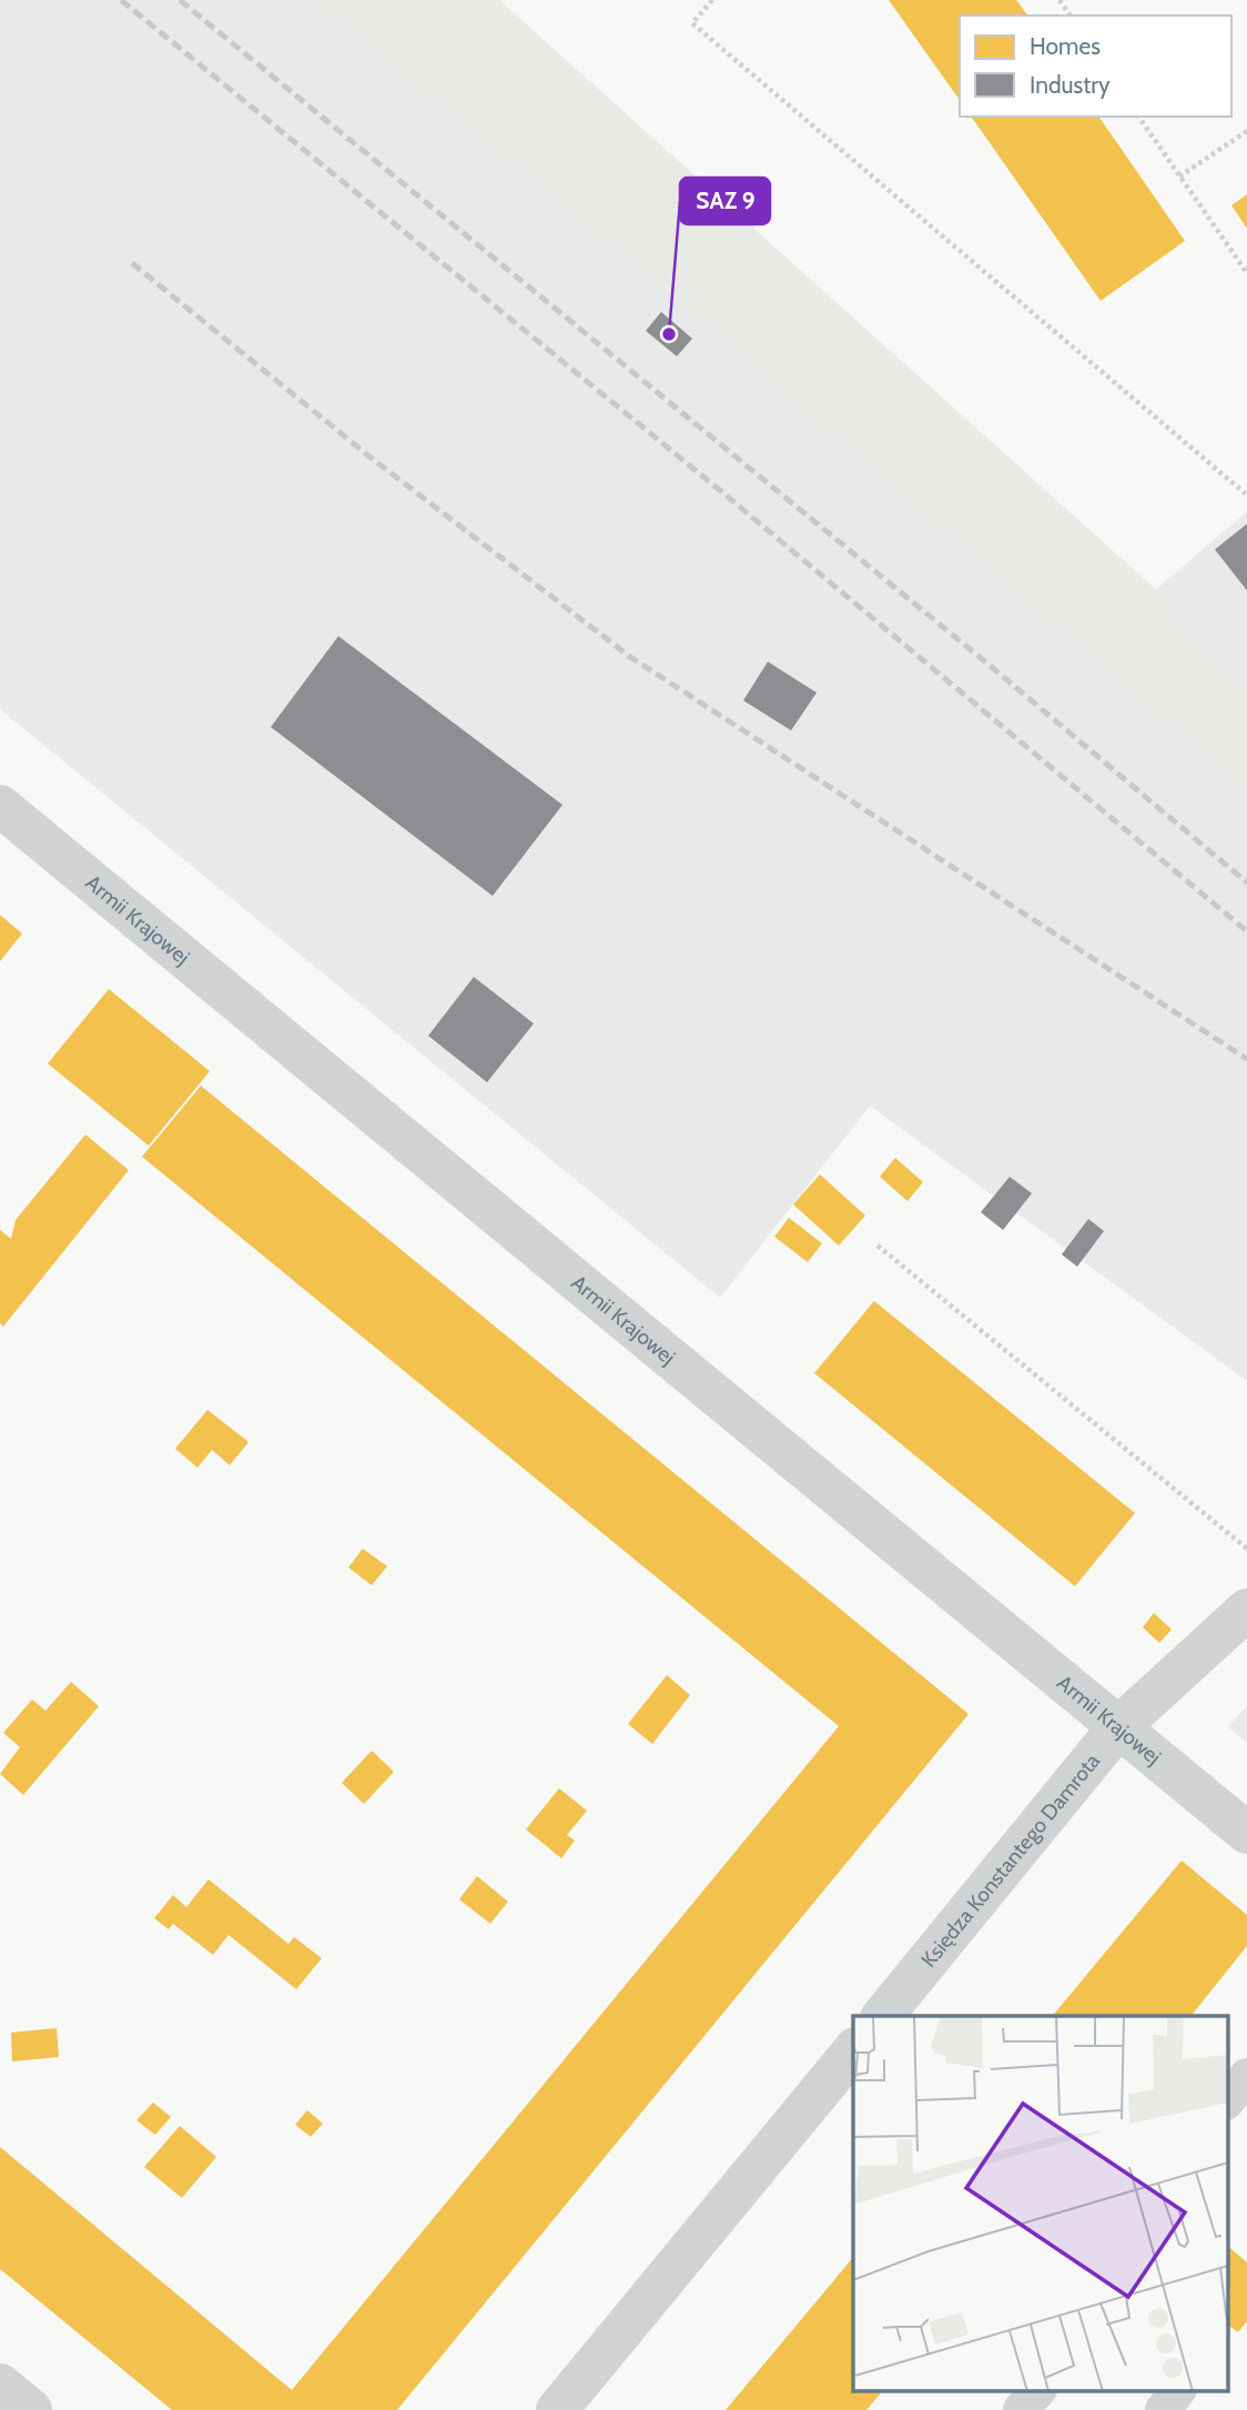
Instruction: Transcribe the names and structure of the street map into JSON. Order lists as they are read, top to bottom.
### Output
{
  "streets": {
    "street": ["Armii Krajowej", "Księdza Konstantego Damrota"]
  },
  "crossings": [
    ["Armii Krajowej", "Księdza Konstantego Damrota"]
  ],
  "places": ["SAZ 9"],
  "legend": ["Homes", "Industry"]
}
